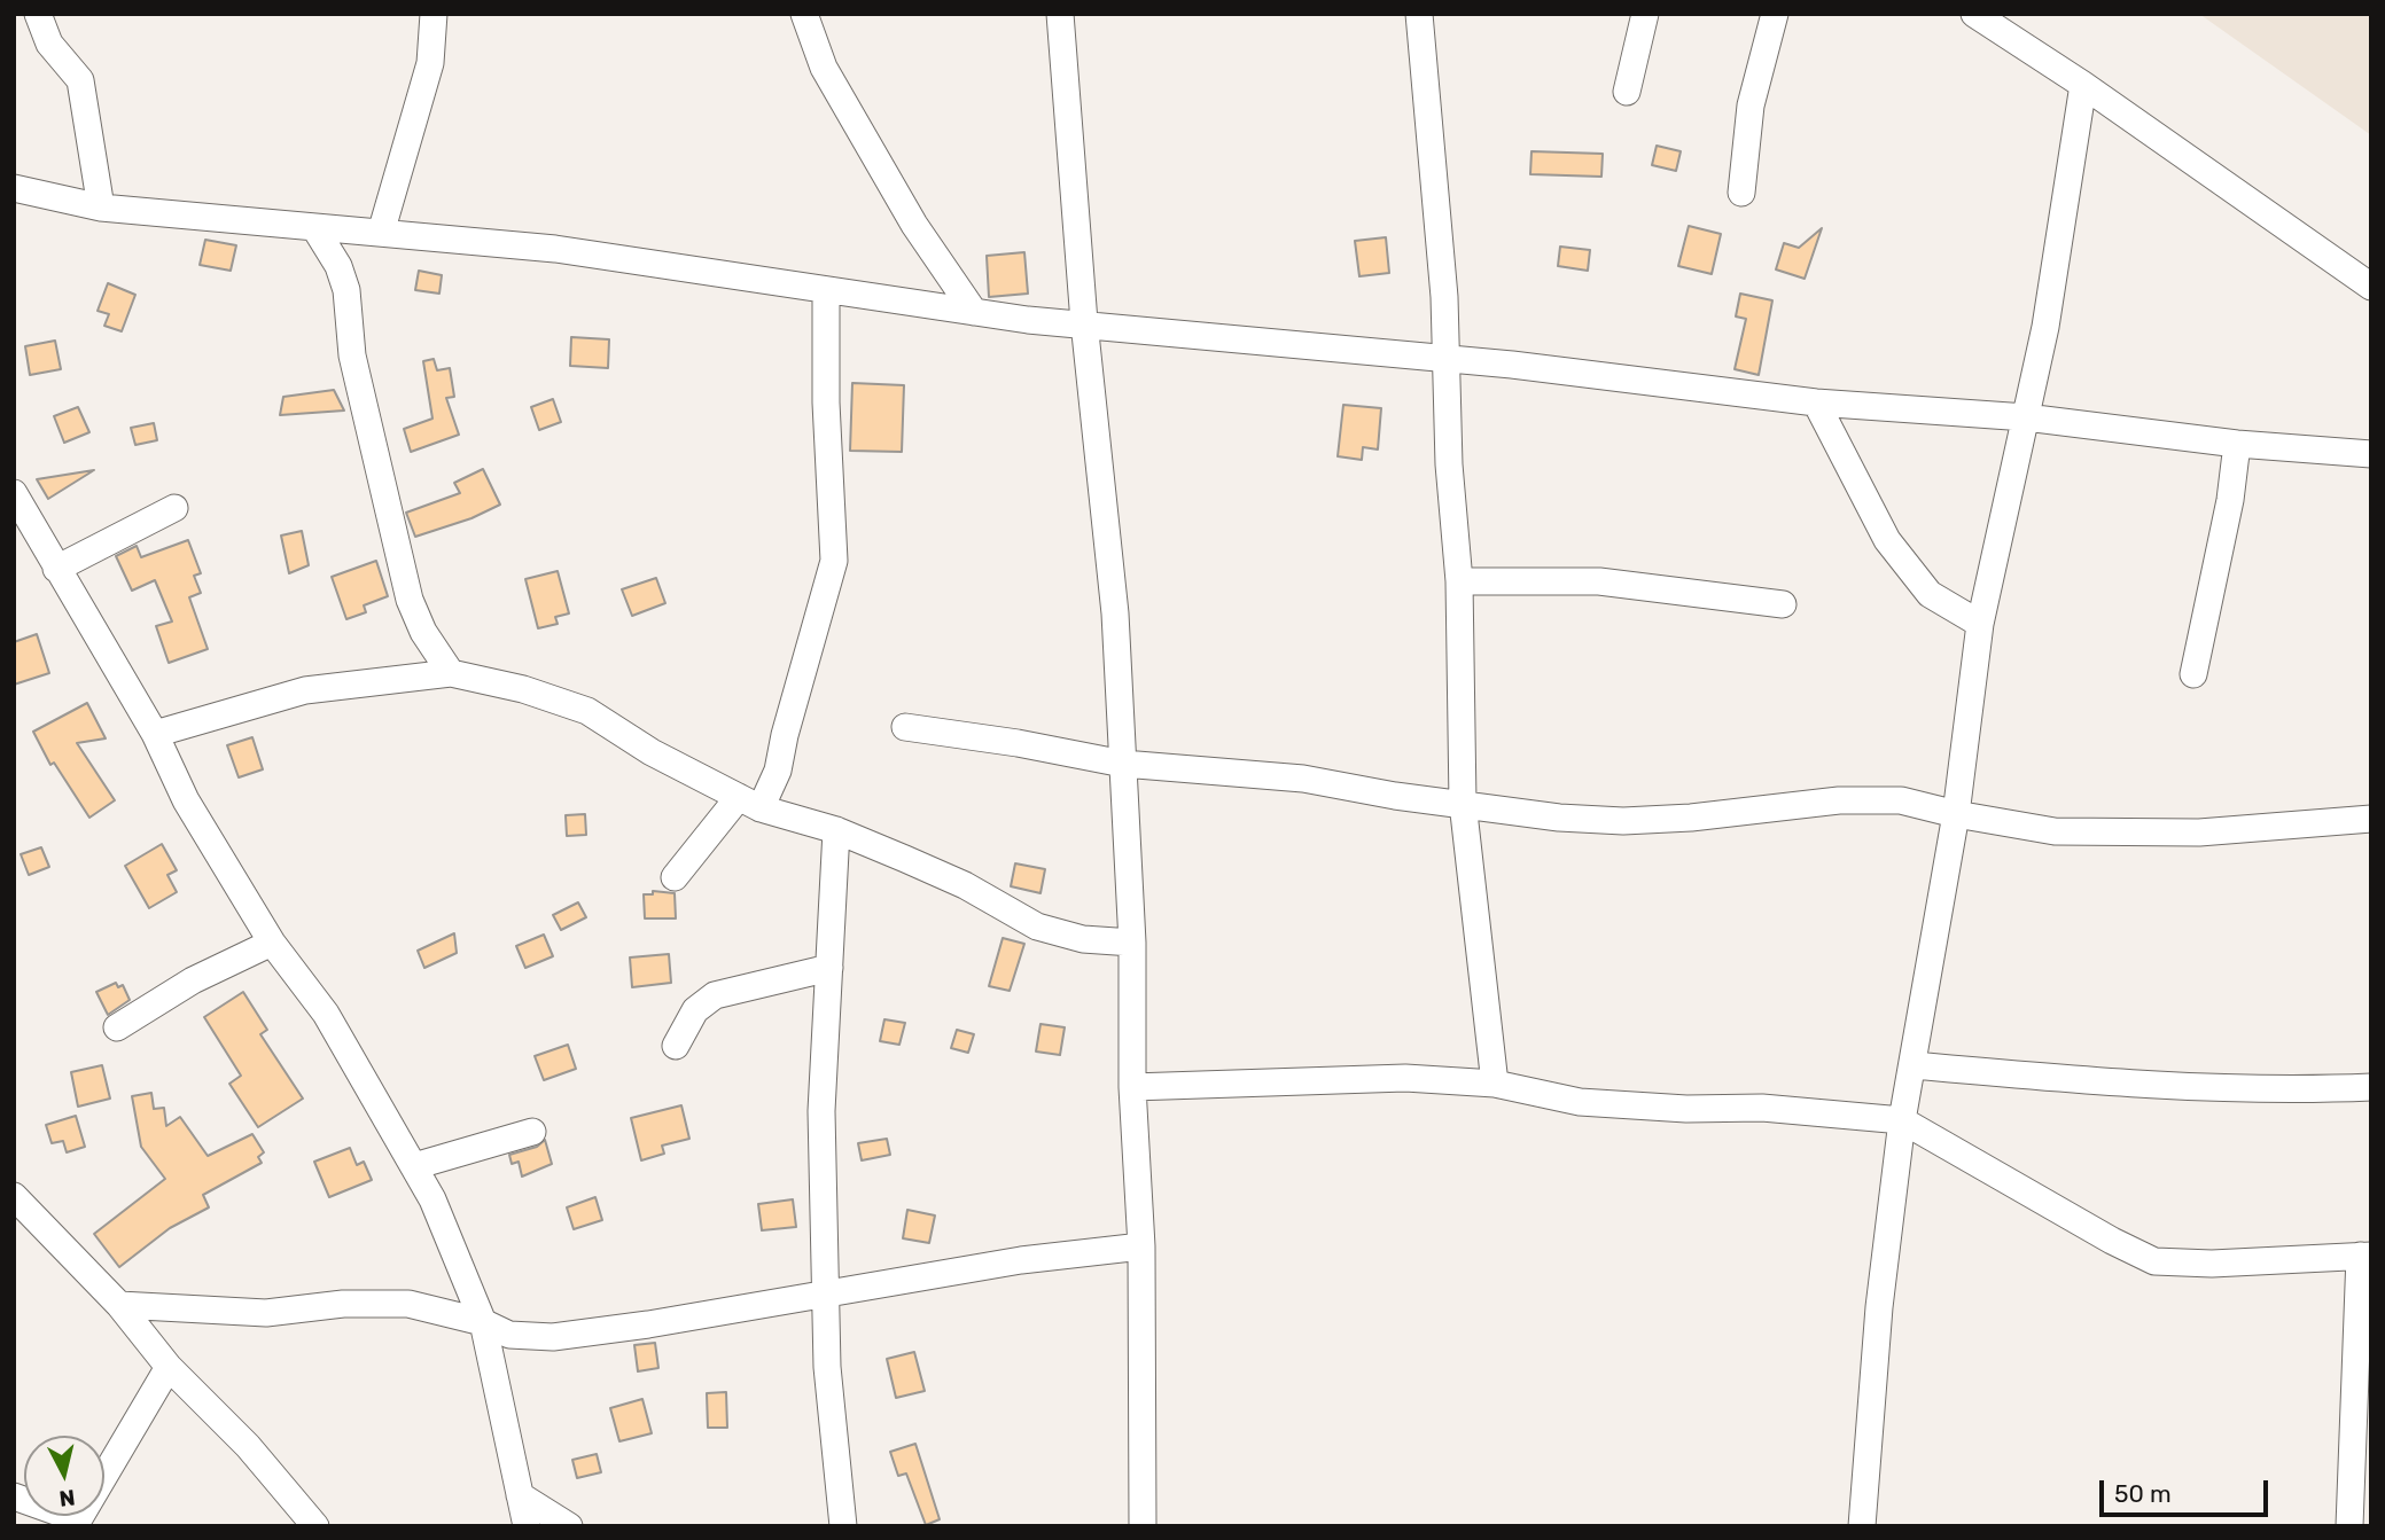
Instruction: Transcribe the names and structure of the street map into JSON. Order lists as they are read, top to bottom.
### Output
{
  "scale_bar": "50 m",
  "north": "bottom"
}
